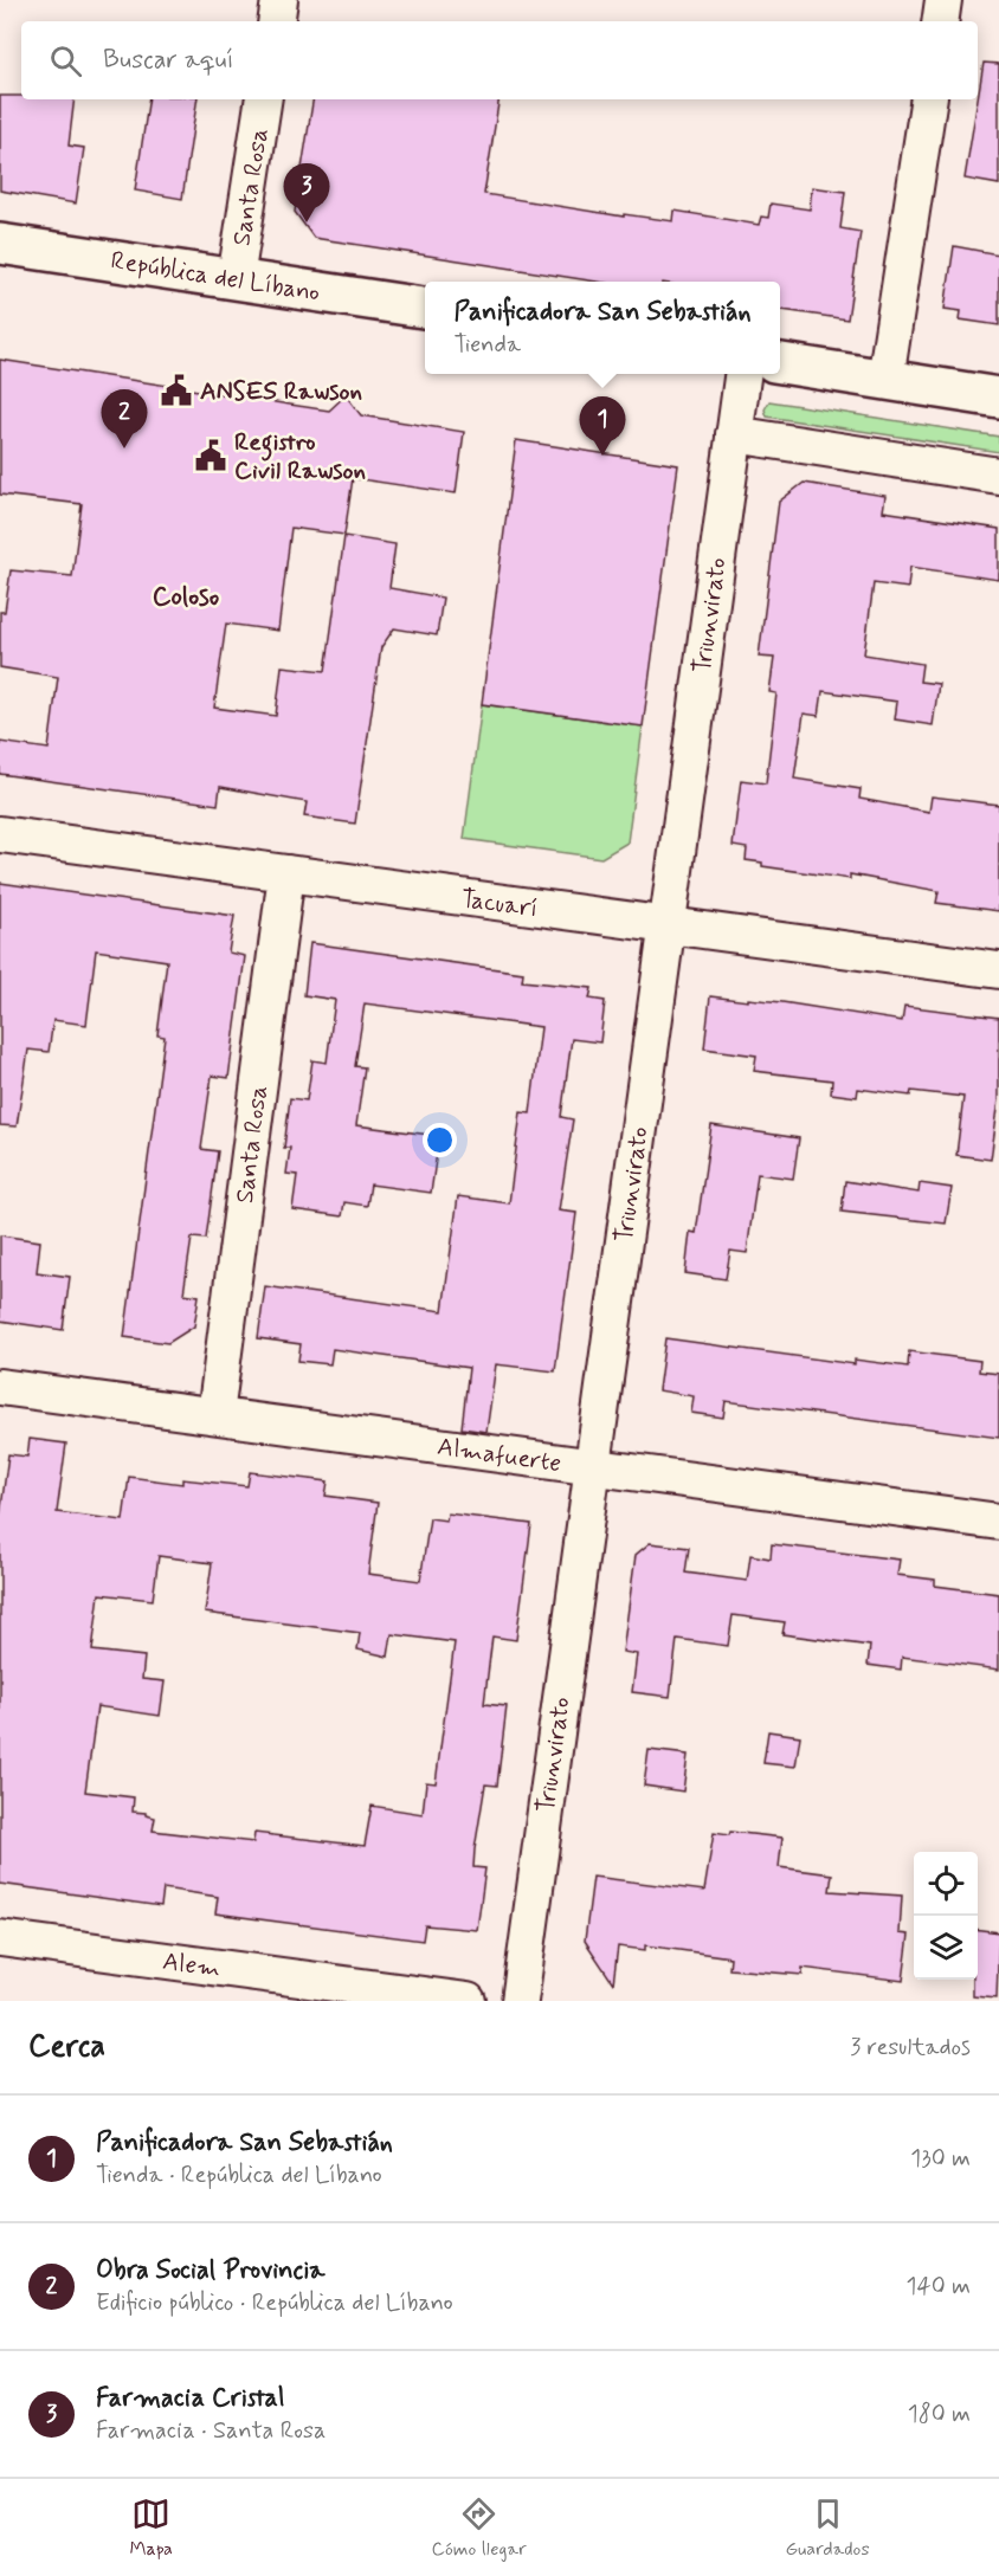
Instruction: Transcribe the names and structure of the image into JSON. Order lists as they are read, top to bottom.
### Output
{
  "streets": {
    "main road": ["República del Líbano"],
    "street": [
      "Santa Rosa",
      "Triunvirato",
      "Tacuarí",
      "Almafuerte",
      "Alem"
    ]
  },
  "crossings": [
    ["Santa Rosa", "República del Líbano"],
    ["Santa Rosa", "Tacuarí"],
    ["Santa Rosa", "Almafuerte"],
    ["Triunvirato", "Tacuarí"],
    ["Triunvirato", "Almafuerte"]
  ],
  "districts": ["Coloso"],
  "places": {
    "public building": ["ANSES Rawson", "Registro Civil Rawson"]
  },
  "page": {
    "search": "Buscar aquí",
    "pins": ["3", "2", "1"],
    "popup": ["Panificadora San Sebastián", "Tienda"],
    "heading": ["Cerca", "3 resultados"],
    "list": [
      {
        "mark": "1",
        "name": "Panificadora San Sebastián",
        "note": "Tienda · República del Líbano",
        "value": "130 m"
      },
      {
        "mark": "2",
        "name": "Obra Social Provincia",
        "note": "Edificio público · República del Líbano",
        "value": "140 m"
      },
      {
        "mark": "3",
        "name": "Farmacia Cristal",
        "note": "Farmacia · Santa Rosa",
        "value": "180 m"
      }
    ],
    "nav": ["Mapa", "Cómo llegar", "Guardados"]
  }
}
